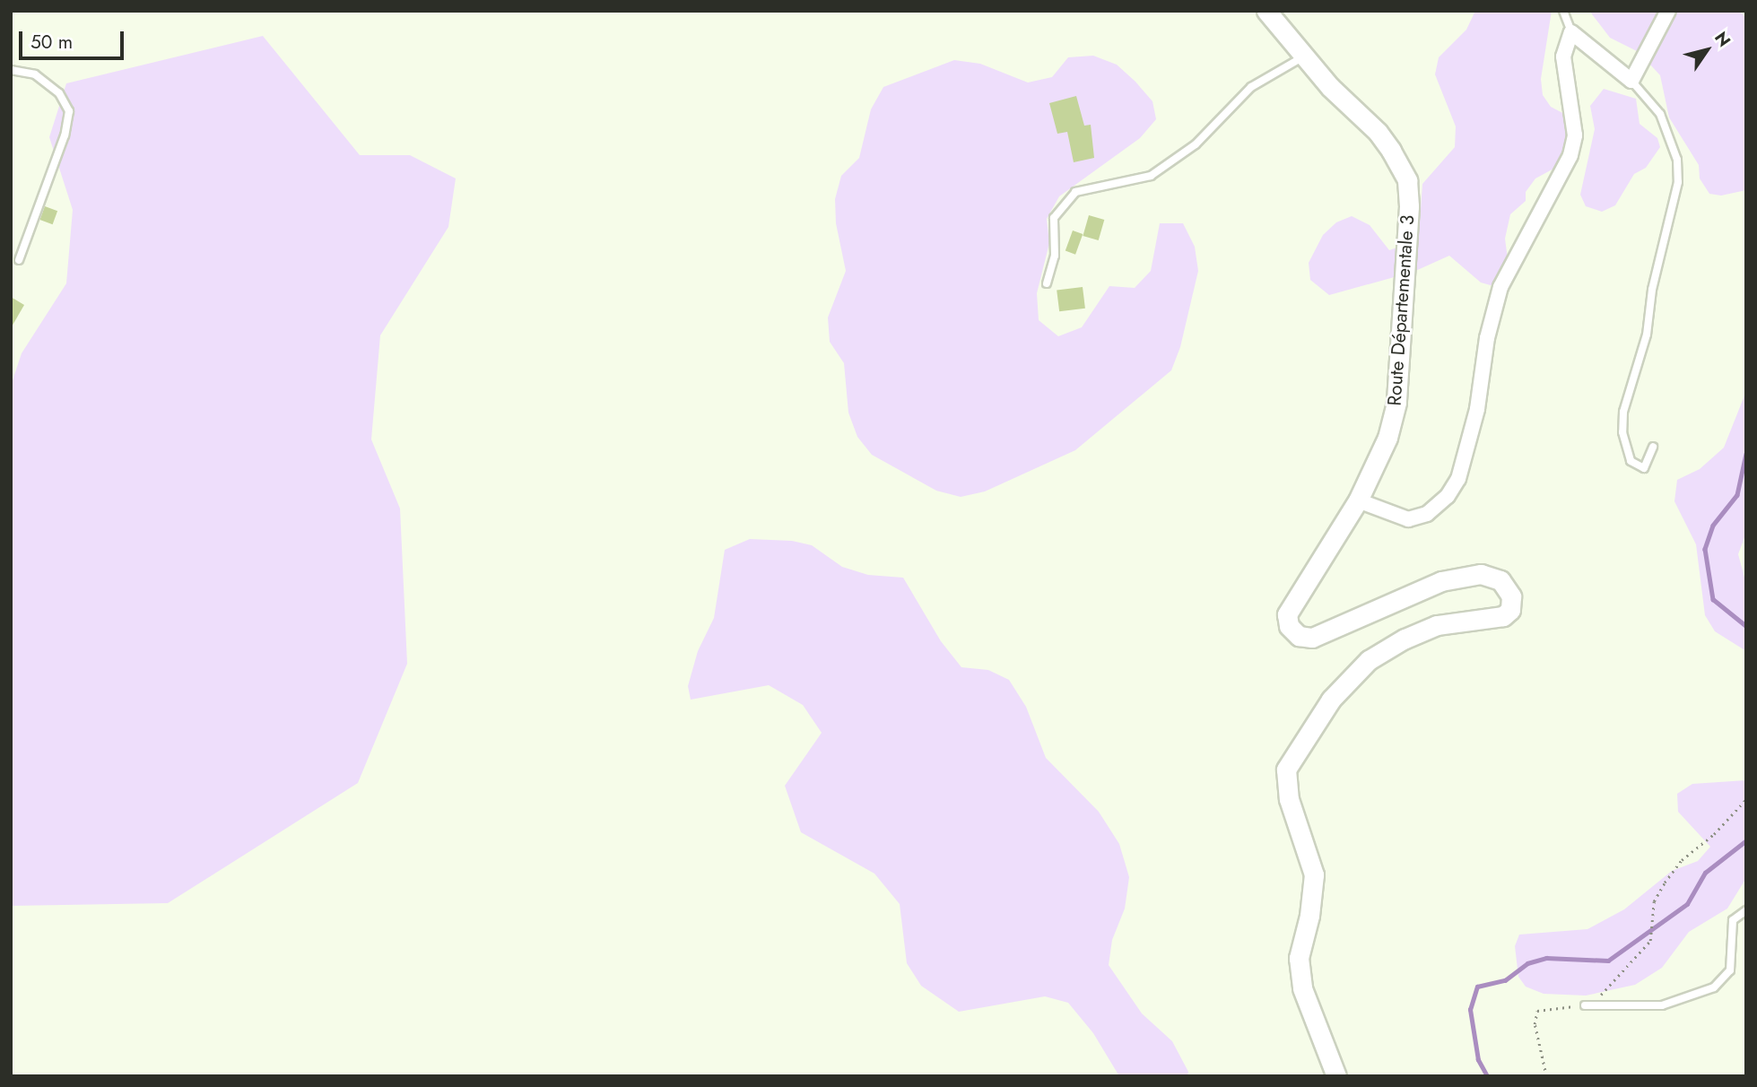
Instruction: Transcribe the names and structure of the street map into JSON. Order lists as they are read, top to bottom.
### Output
{
  "streets": {
    "main road": ["Route Départementale 3"]
  },
  "scale_bar": "50 m",
  "north": "top right"
}
